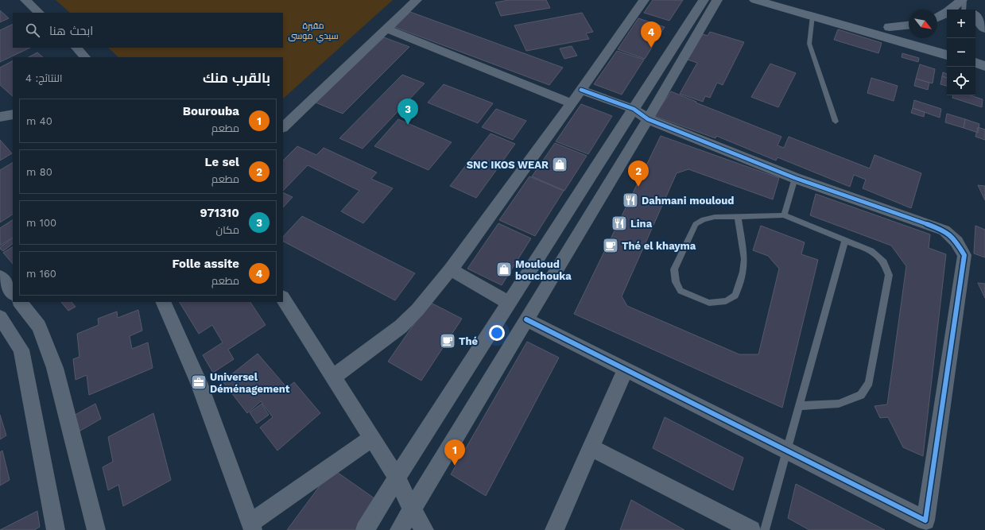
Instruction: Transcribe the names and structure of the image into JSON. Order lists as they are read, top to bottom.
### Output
{
  "parks": ["مقبرة سيدي موسى"],
  "places": {
    "shop": ["SNC IKOS WEAR", "Mouloud bouchouka"],
    "restaurant": ["Dahmani mouloud", "Lina"],
    "cafe": ["Thé el khayma", "Thé"],
    "office": ["Universel Déménagement"]
  },
  "north": "bottom right",
  "page": {
    "map_buttons": ["+", "−"],
    "search": "ابحث هنا",
    "pins": [
      "4",
      "3",
      "2",
      "1"
    ],
    "heading": ["بالقرب منك", "النتائج: 4"],
    "list": [
      {
        "mark": "1",
        "name": "Bourouba",
        "note": "مطعم",
        "value": "40 m"
      },
      {
        "mark": "2",
        "name": "Le sel",
        "note": "مطعم",
        "value": "80 m"
      },
      {
        "mark": "3",
        "name": "971310",
        "note": "مكان",
        "value": "100 m"
      },
      {
        "mark": "4",
        "name": "Folle assite",
        "note": "مطعم",
        "value": "160 m"
      }
    ]
  }
}
